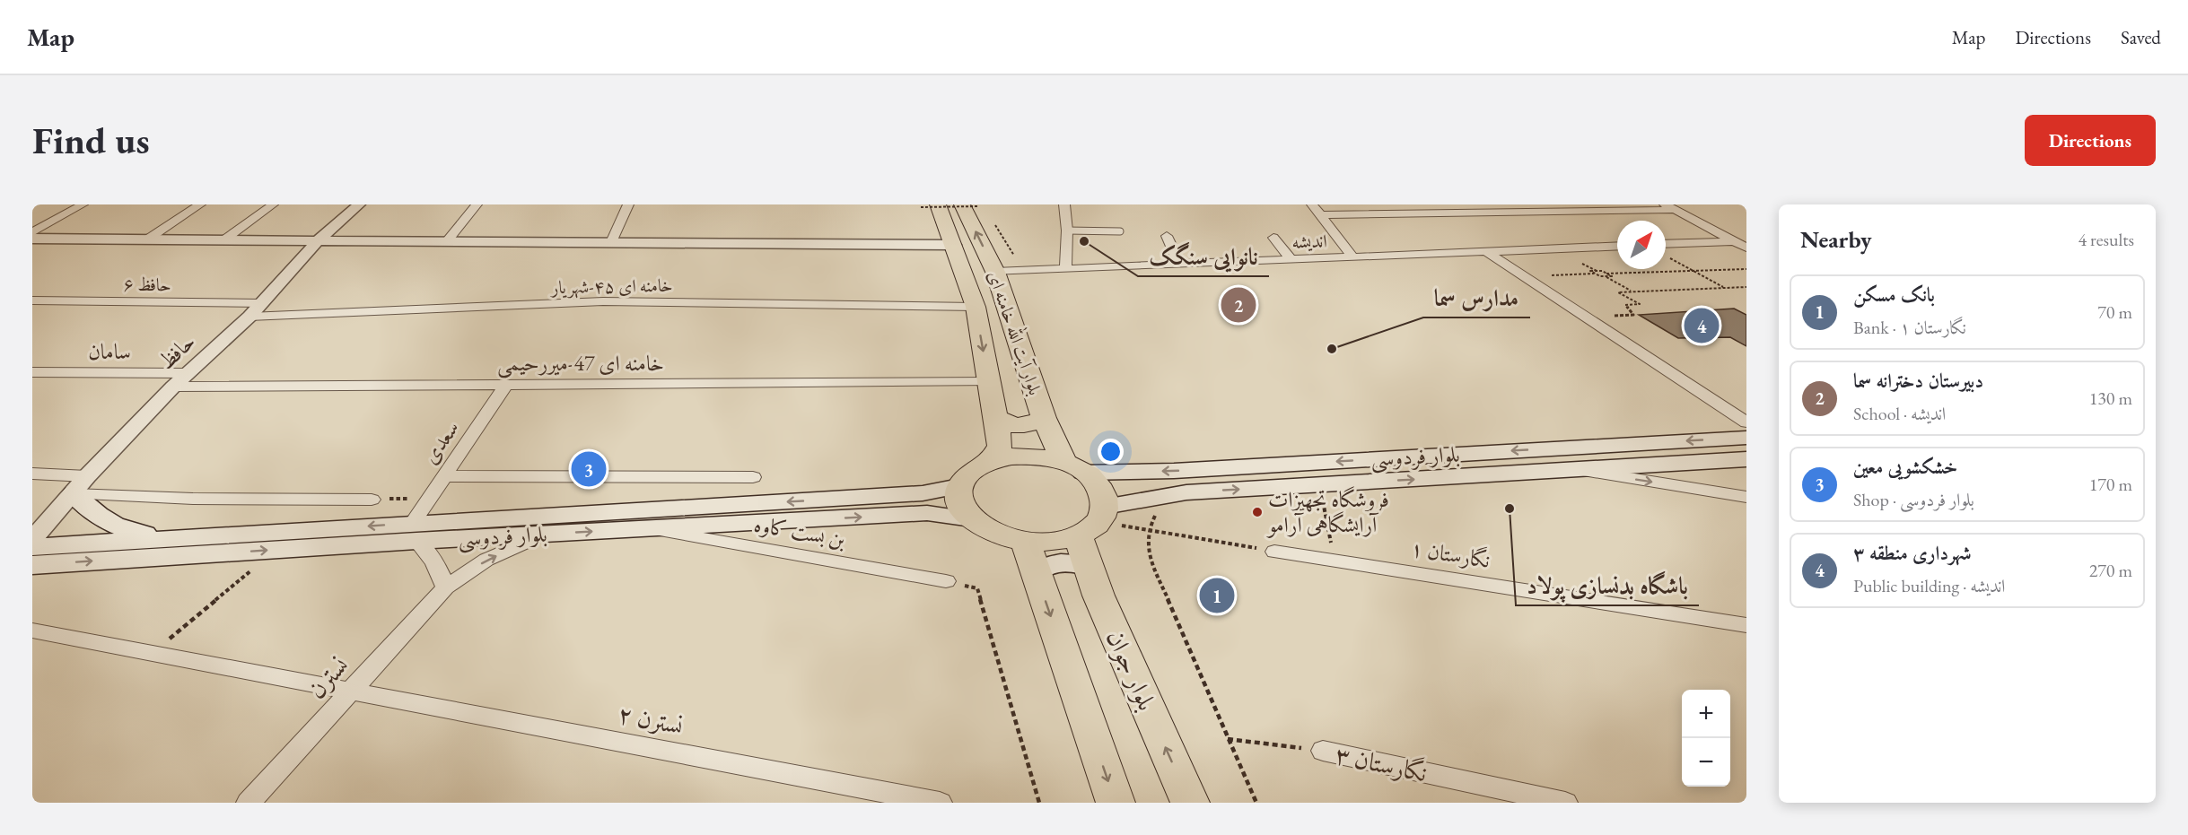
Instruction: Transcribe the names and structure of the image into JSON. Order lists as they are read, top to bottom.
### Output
{
  "streets": {
    "main road": ["بلوار آیت الله خامنه ای", "بلوار فردوسی", "بلوار جوان"],
    "street": [
      "اندیشه",
      "حافظ ۶",
      "خامنه ای ۴۵-شهریار",
      "سامان",
      "حافظ",
      "خامنه ای 47-میررحیمی",
      "سعدی",
      "بن بست کاوه",
      "نگارستان ۱",
      "نسترن",
      "نسترن ۲",
      "نگارستان ۳"
    ]
  },
  "crossings": [
    ["اندیشه", "بلوار آیت الله خامنه ای"],
    ["حافظ ۶", "حافظ"],
    ["خامنه ای ۴۵-شهریار", "بلوار آیت الله خامنه ای"],
    ["خامنه ای ۴۵-شهریار", "حافظ"],
    ["بلوار آیت الله خامنه ای", "خامنه ای 47-میررحیمی"],
    ["بلوار آیت الله خامنه ای", "بلوار فردوسی"],
    ["بلوار آیت الله خامنه ای", "بلوار جوان"],
    ["سامان", "حافظ"],
    ["حافظ", "خامنه ای 47-میررحیمی"],
    ["خامنه ای 47-میررحیمی", "سعدی"],
    ["سعدی", "بلوار فردوسی"],
    ["بلوار فردوسی", "بن بست کاوه"],
    ["بلوار فردوسی", "بلوار جوان"],
    ["بلوار فردوسی", "نسترن"],
    ["نسترن", "نسترن ۲"]
  ],
  "places": [
    "نانوایی سنگک",
    "مدارس سما",
    "باشگاه بدنسازی پولاد",
    "فروشگاه تجهیزات آرایشگاهی آرامو"
  ],
  "north": "top right",
  "page": {
    "header": "Map",
    "nav": ["Map", "Directions", "Saved"],
    "buttons": "Directions",
    "title": "Find us",
    "heading": ["Nearby", "4 results"],
    "list": [
      {
        "mark": "1",
        "name": "بانک مسکن",
        "note": "Bank · نگارستان ۱",
        "value": "70 m"
      },
      {
        "mark": "2",
        "name": "دبیرستان دخترانه سما",
        "note": "School · اندیشه",
        "value": "130 m"
      },
      {
        "mark": "3",
        "name": "خشکشویی معین",
        "note": "Shop · بلوار فردوسی",
        "value": "170 m"
      },
      {
        "mark": "4",
        "name": "شهرداری منطقه ۳",
        "note": "Public building · اندیشه",
        "value": "270 m"
      }
    ],
    "pins": [
      "2",
      "4",
      "3",
      "1"
    ],
    "map_buttons": ["+", "−"]
  }
}
